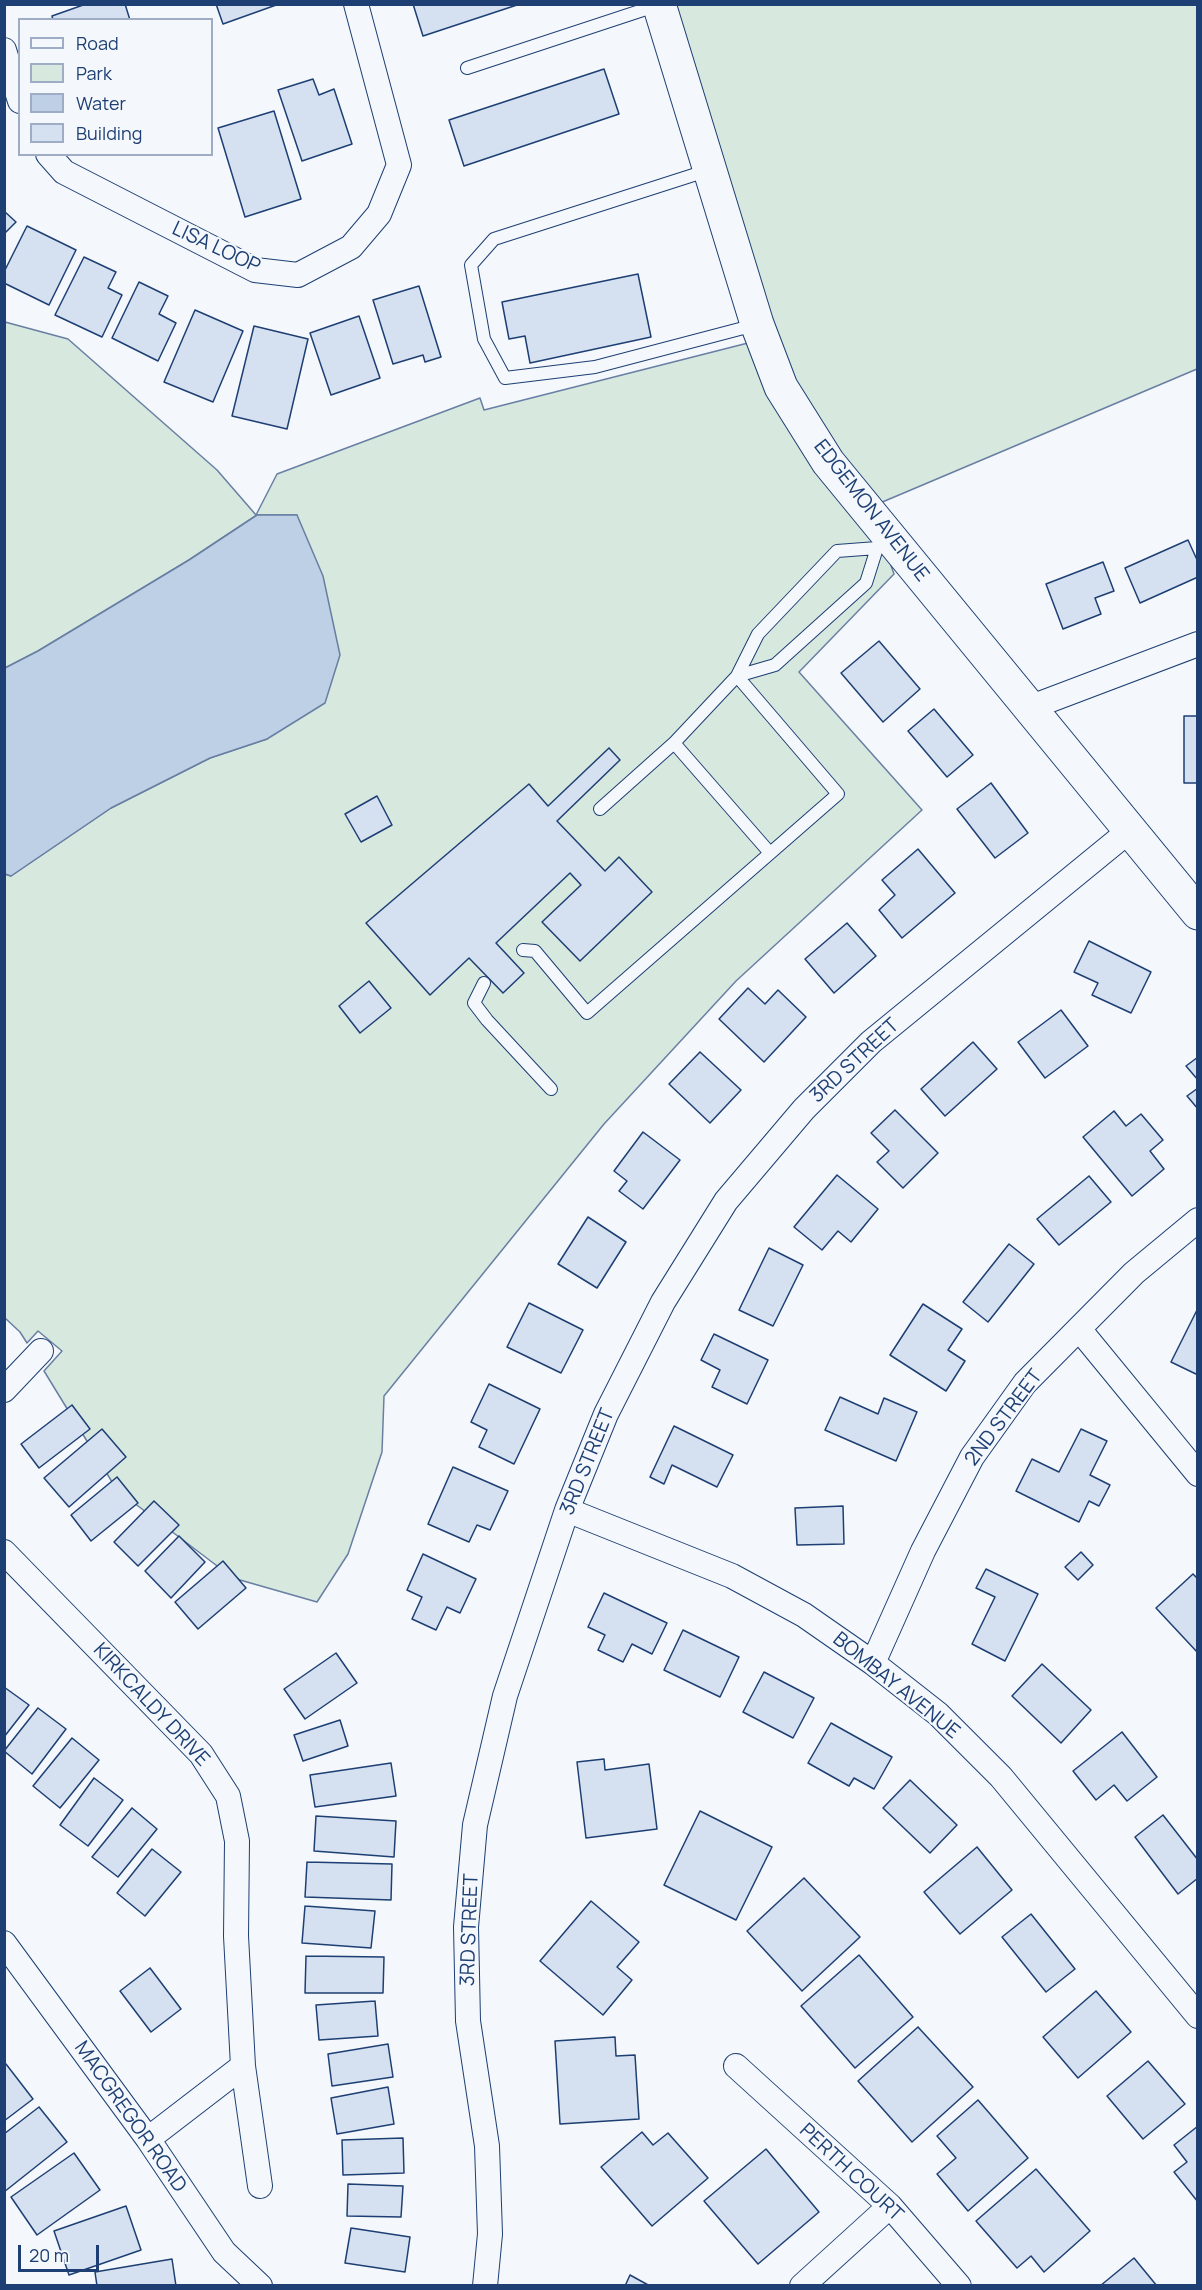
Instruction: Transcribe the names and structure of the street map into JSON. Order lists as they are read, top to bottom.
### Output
{
  "streets": {
    "street": [
      "LISA LOOP",
      "EDGEMON AVENUE",
      "3RD STREET",
      "2ND STREET",
      "BOMBAY AVENUE",
      "KIRKCALDY DRIVE",
      "MACGREGOR ROAD",
      "PERTH COURT"
    ]
  },
  "crossings": [
    ["EDGEMON AVENUE", "3RD STREET"],
    ["3RD STREET", "BOMBAY AVENUE"],
    ["2ND STREET", "BOMBAY AVENUE"]
  ],
  "legend": [
    "Road",
    "Park",
    "Water",
    "Building"
  ],
  "scale_bar": "20 m"
}
